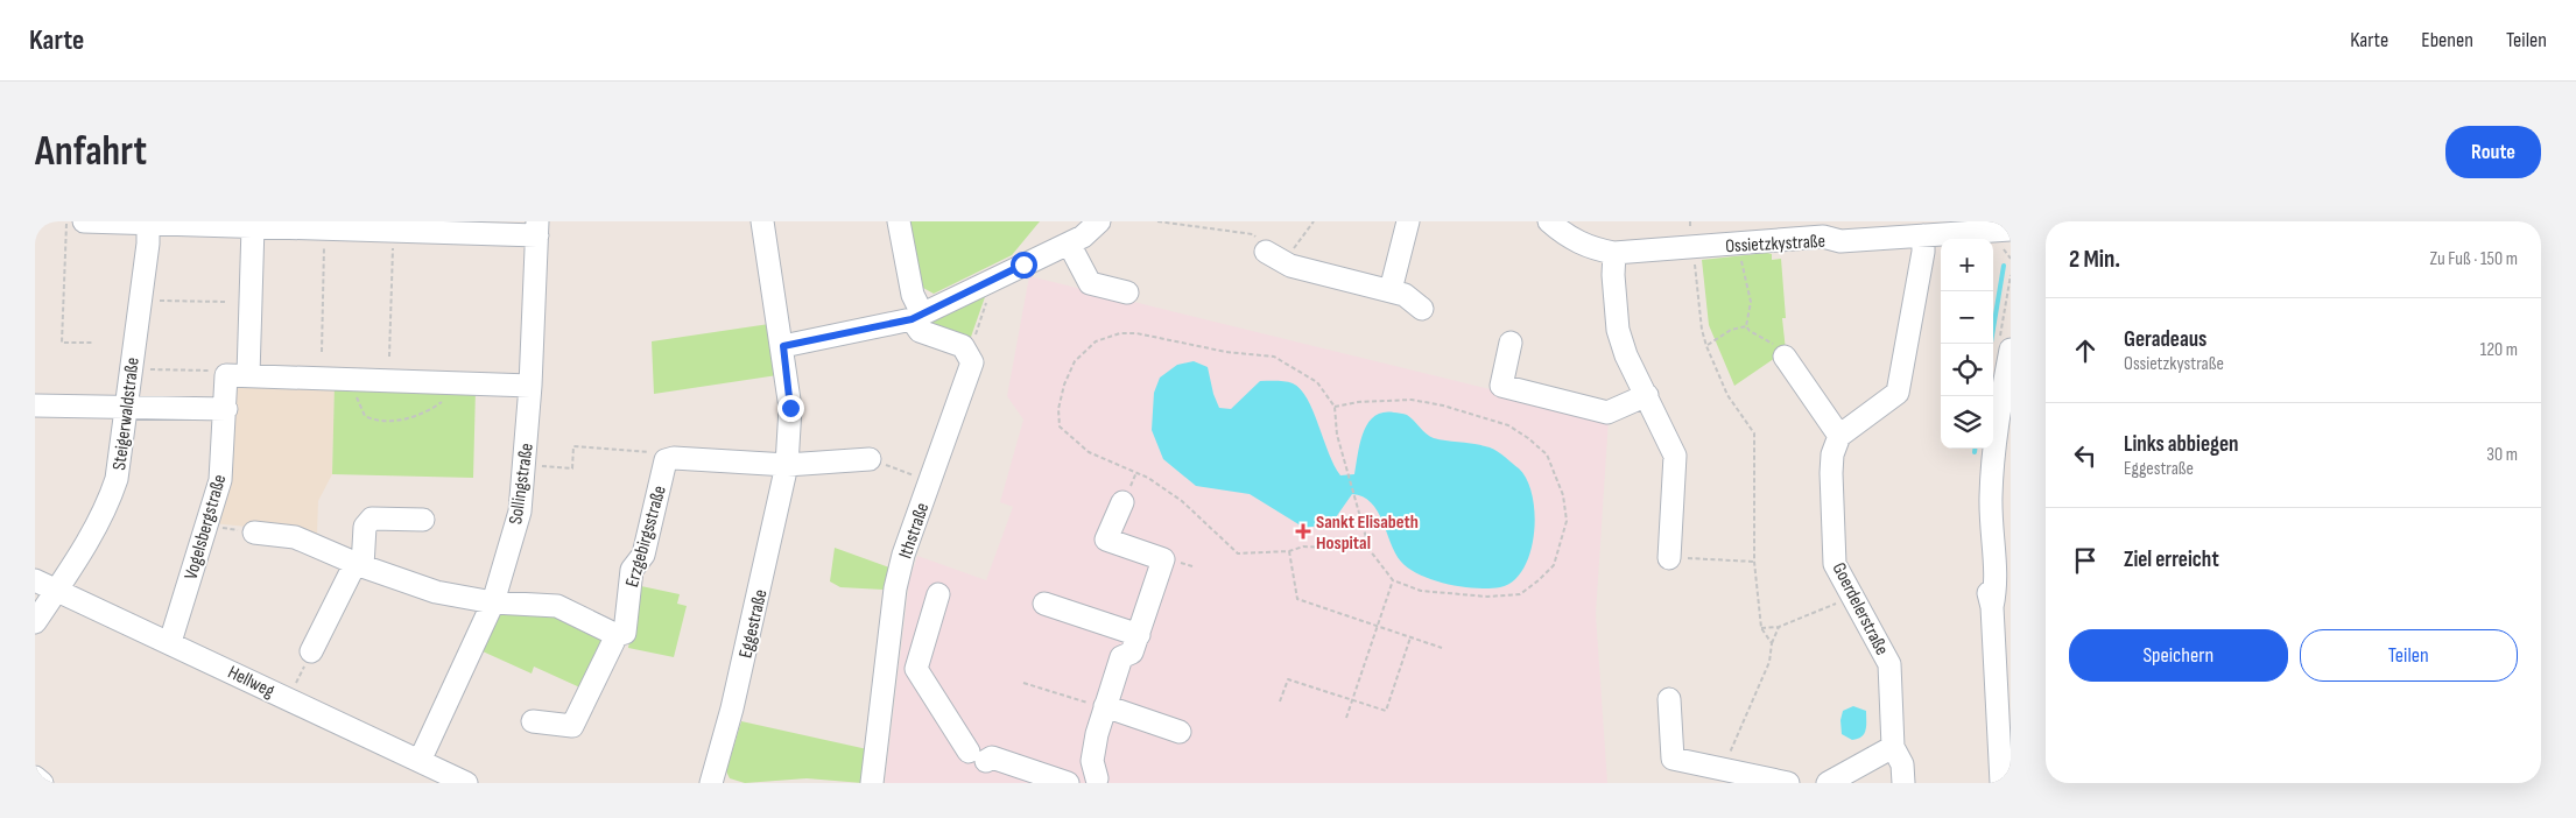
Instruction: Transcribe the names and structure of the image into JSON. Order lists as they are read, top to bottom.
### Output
{
  "streets": {
    "street": [
      "Ossietzkystraße",
      "Steigerwaldstraße",
      "Sollingstraße",
      "Vogelsbergstraße",
      "Ithstraße",
      "Erzgebirgsstraße",
      "Goerdelerstraße",
      "Eggestraße",
      "Hellweg"
    ]
  },
  "crossings": [
    ["Steigerwaldstraße", "Hellweg"],
    ["Sollingstraße", "Hellweg"],
    ["Vogelsbergstraße", "Hellweg"],
    ["Erzgebirgsstraße", "Eggestraße"]
  ],
  "places": {
    "health": ["Sankt Elisabeth Hospital"]
  },
  "page": {
    "header": "Karte",
    "nav": ["Karte", "Ebenen", "Teilen"],
    "buttons": [
      "Route",
      ["Speichern", "Teilen"]
    ],
    "title": "Anfahrt",
    "heading": ["2 Min.", "Zu Fuß · 150 m"],
    "map_buttons": ["+", "−"],
    "list": [
      ["Geradeaus", "Ossietzkystraße", "120 m"],
      ["Links abbiegen", "Eggestraße", "30 m"],
      "Ziel erreicht"
    ]
  }
}
